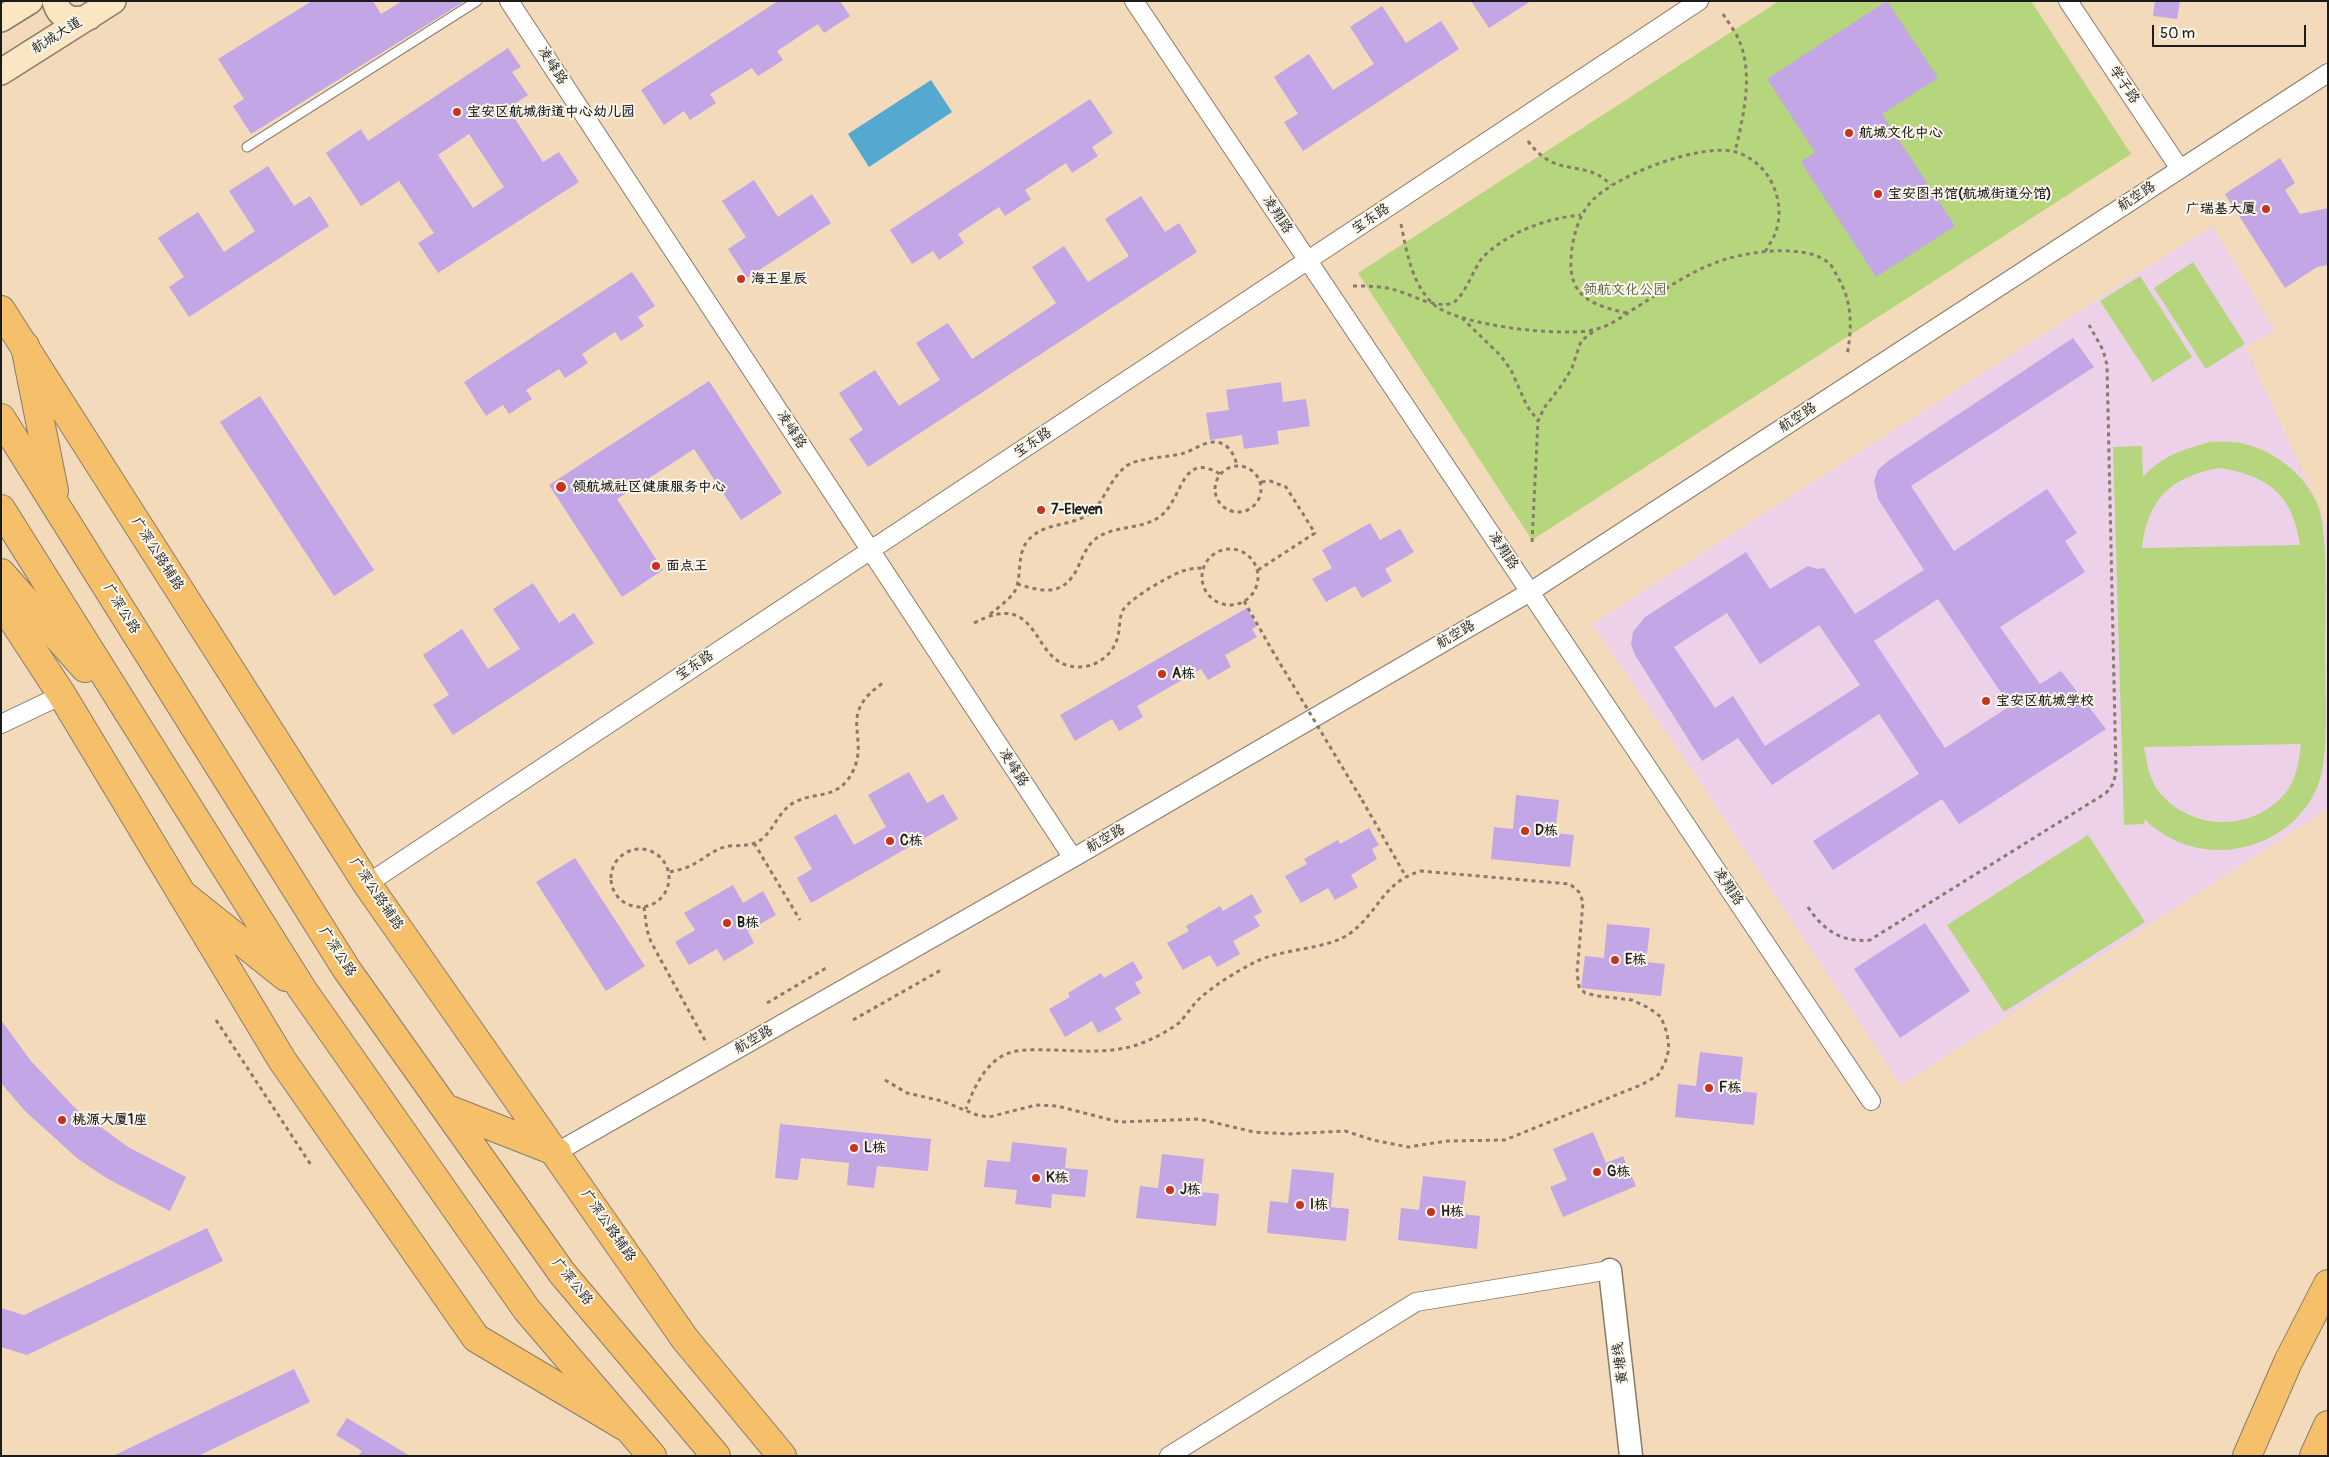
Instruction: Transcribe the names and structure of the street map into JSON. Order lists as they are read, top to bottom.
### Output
{
  "streets": {
    "main road": ["航城大道", "广深公路辅路", "广深公路"],
    "street": [
      "凌峰路",
      "学子路",
      "航空路",
      "凌翔路",
      "宝东路",
      "黄塘线"
    ]
  },
  "crossings": [
    ["凌峰路", "航空路"],
    ["凌峰路", "宝东路"],
    ["学子路", "航空路"],
    ["航空路", "凌翔路"],
    ["航空路", "广深公路辅路"],
    ["凌翔路", "宝东路"],
    ["宝东路", "广深公路辅路"]
  ],
  "parks": ["领航文化公园"],
  "places": [
    "宝安区航城街道中心幼儿园",
    "航城文化中心",
    "宝安图书馆(航城街道分馆)",
    "广瑞基大厦",
    "海王星辰",
    "领航城社区健康服务中心",
    "7-Eleven",
    "面点王",
    "A栋",
    "宝安区航城学校",
    "D栋",
    "C栋",
    "B栋",
    "E栋",
    "F栋",
    "桃源大厦1座",
    "L栋",
    "G栋",
    "K栋",
    "J栋",
    "I栋",
    "H栋"
  ],
  "scale_bar": "50 m"
}
